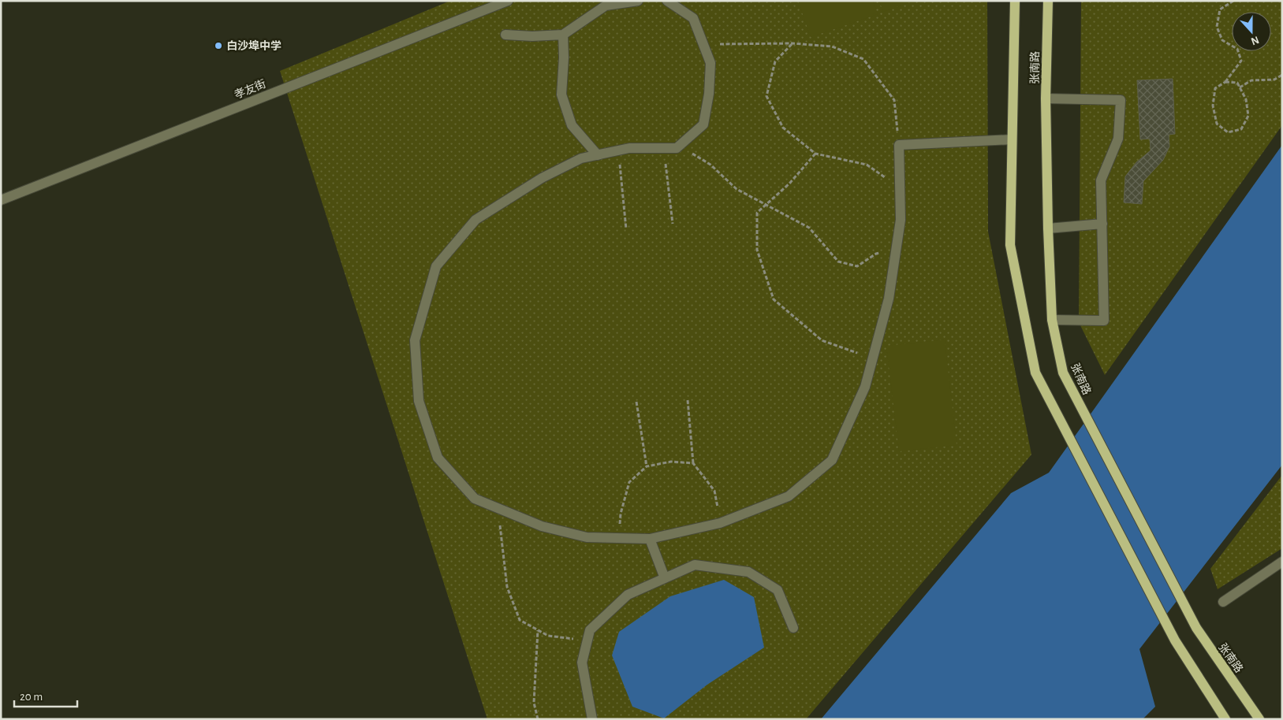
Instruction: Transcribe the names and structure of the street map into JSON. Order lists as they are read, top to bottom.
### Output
{
  "streets": {
    "main road": ["张南路"],
    "street": ["孝友街"]
  },
  "places": ["白沙埠中学"],
  "scale_bar": "20 m",
  "north": "bottom"
}
